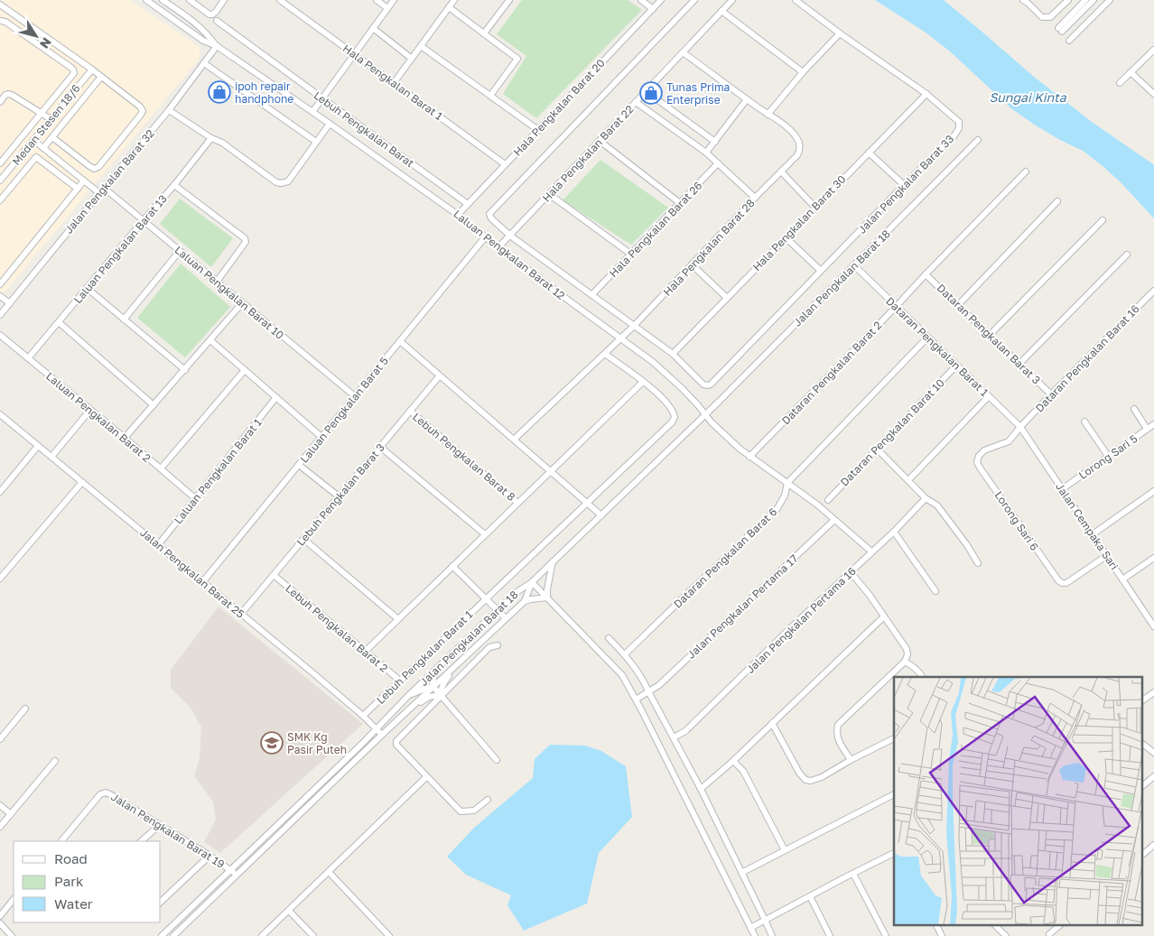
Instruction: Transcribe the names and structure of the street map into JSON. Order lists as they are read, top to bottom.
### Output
{
  "streets": {
    "street": [
      "Hala Pengkalan Barat 1",
      "Hala Pengkalan Barat 20",
      "Medan Stesen 18/6",
      "Lebuh Pengkalan Barat",
      "Hala Pengkalan Barat 22",
      "Jalan Pengkalan Barat 32",
      "Jalan Pengkalan Barat 33",
      "Hala Pengkalan Barat 30",
      "Hala Pengkalan Barat 26",
      "Hala Pengkalan Barat 28",
      "Laluan Pengkalan Barat 13",
      "Laluan Pengkalan Barat 12",
      "Jalan Pengkalan Barat 18",
      "Laluan Pengkalan Barat 10",
      "Dataran Pengkalan Barat 3",
      "Dataran Pengkalan Barat 1",
      "Dataran Pengkalan Barat 16",
      "Dataran Pengkalan Barat 2",
      "Laluan Pengkalan Barat 5",
      "Laluan Pengkalan Barat 2",
      "Dataran Pengkalan Barat 10",
      "Lebuh Pengkalan Barat 8",
      "Lorong Sari 5",
      "Laluan Pengkalan Barat 1",
      "Lebuh Pengkalan Barat 3",
      "Lorong Sari 6",
      "Jalan Cempaka Sari",
      "Dataran Pengkalan Barat 6",
      "Jalan Pengkalan Barat 25",
      "Jalan Pengkalan Pertama 17",
      "Jalan Pengkalan Pertama 16",
      "Lebuh Pengkalan Barat 2",
      "Lebuh Pengkalan Barat 1",
      "Jalan Pengkalan Barat 19"
    ]
  },
  "crossings": [
    ["Hala Pengkalan Barat 1", "Hala Pengkalan Barat 20"],
    ["Hala Pengkalan Barat 20", "Lebuh Pengkalan Barat"],
    ["Hala Pengkalan Barat 20", "Laluan Pengkalan Barat 12"],
    ["Hala Pengkalan Barat 22", "Laluan Pengkalan Barat 12"],
    ["Jalan Pengkalan Barat 32", "Laluan Pengkalan Barat 12"],
    ["Jalan Pengkalan Barat 32", "Laluan Pengkalan Barat 10"],
    ["Jalan Pengkalan Barat 33", "Hala Pengkalan Barat 30"],
    ["Hala Pengkalan Barat 28", "Laluan Pengkalan Barat 12"],
    ["Laluan Pengkalan Barat 13", "Laluan Pengkalan Barat 10"],
    ["Laluan Pengkalan Barat 13", "Laluan Pengkalan Barat 2"],
    ["Laluan Pengkalan Barat 12", "Jalan Pengkalan Barat 18"],
    ["Laluan Pengkalan Barat 12", "Dataran Pengkalan Barat 2"],
    ["Laluan Pengkalan Barat 12", "Laluan Pengkalan Barat 5"],
    ["Laluan Pengkalan Barat 12", "Dataran Pengkalan Barat 6"],
    ["Laluan Pengkalan Barat 12", "Jalan Pengkalan Pertama 17"],
    ["Laluan Pengkalan Barat 12", "Jalan Pengkalan Pertama 16"],
    ["Jalan Pengkalan Barat 18", "Dataran Pengkalan Barat 1"],
    ["Jalan Pengkalan Barat 18", "Jalan Pengkalan Barat 25"],
    ["Jalan Pengkalan Barat 18", "Jalan Pengkalan Barat 19"],
    ["Laluan Pengkalan Barat 10", "Laluan Pengkalan Barat 5"],
    ["Dataran Pengkalan Barat 3", "Dataran Pengkalan Barat 16"],
    ["Dataran Pengkalan Barat 3", "Dataran Pengkalan Barat 2"],
    ["Dataran Pengkalan Barat 1", "Dataran Pengkalan Barat 16"],
    ["Dataran Pengkalan Barat 1", "Dataran Pengkalan Barat 2"],
    ["Dataran Pengkalan Barat 1", "Dataran Pengkalan Barat 10"],
    ["Dataran Pengkalan Barat 1", "Lorong Sari 6"],
    ["Dataran Pengkalan Barat 1", "Jalan Cempaka Sari"],
    ["Dataran Pengkalan Barat 1", "Dataran Pengkalan Barat 6"],
    ["Dataran Pengkalan Barat 16", "Lorong Sari 6"],
    ["Dataran Pengkalan Barat 16", "Jalan Cempaka Sari"],
    ["Laluan Pengkalan Barat 5", "Jalan Pengkalan Barat 25"],
    ["Laluan Pengkalan Barat 2", "Laluan Pengkalan Barat 1"],
    ["Lebuh Pengkalan Barat 8", "Lebuh Pengkalan Barat 3"],
    ["Lorong Sari 5", "Jalan Cempaka Sari"],
    ["Laluan Pengkalan Barat 1", "Jalan Pengkalan Barat 25"],
    ["Lebuh Pengkalan Barat 3", "Jalan Pengkalan Barat 25"],
    ["Lebuh Pengkalan Barat 3", "Lebuh Pengkalan Barat 2"],
    ["Lorong Sari 6", "Jalan Cempaka Sari"],
    ["Jalan Pengkalan Barat 25", "Lebuh Pengkalan Barat 1"],
    ["Lebuh Pengkalan Barat 2", "Lebuh Pengkalan Barat 1"]
  ],
  "water": ["Sungai Kinta"],
  "places": {
    "shop": ["ipoh repair handphone", "Tunas Prima Enterprise"],
    "school or university": ["SMK Kg Pasir Puteh"]
  },
  "legend": ["Road", "Park", "Water"],
  "north": "bottom right"
}
